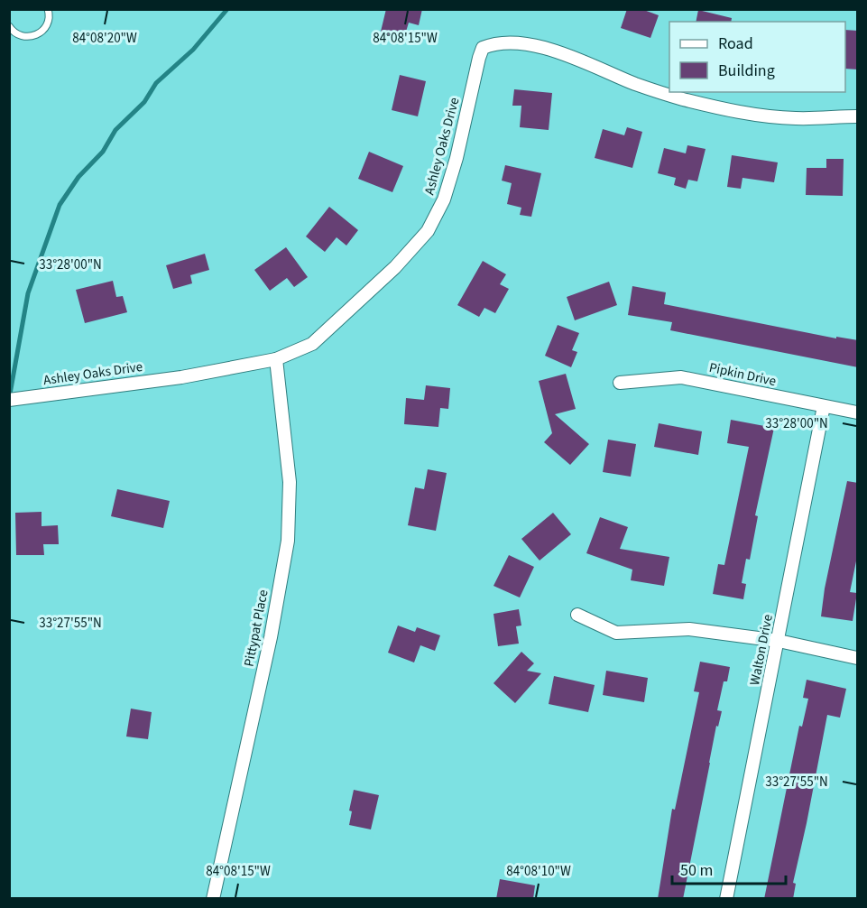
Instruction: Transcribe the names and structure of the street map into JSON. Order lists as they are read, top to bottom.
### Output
{
  "streets": {
    "street": [
      "Ashley Oaks Drive",
      "Pipkin Drive",
      "Pittypat Place",
      "Walton Drive"
    ]
  },
  "crossings": [
    ["Ashley Oaks Drive", "Pittypat Place"],
    ["Pipkin Drive", "Walton Drive"]
  ],
  "legend": ["Road", "Building"],
  "scale_bar": "50 m",
  "coordinates": [
    "84°08'20\"W",
    "84°08'15\"W",
    "33°28'00\"N",
    "33°27'55\"N",
    "84°08'10\"W"
  ]
}
